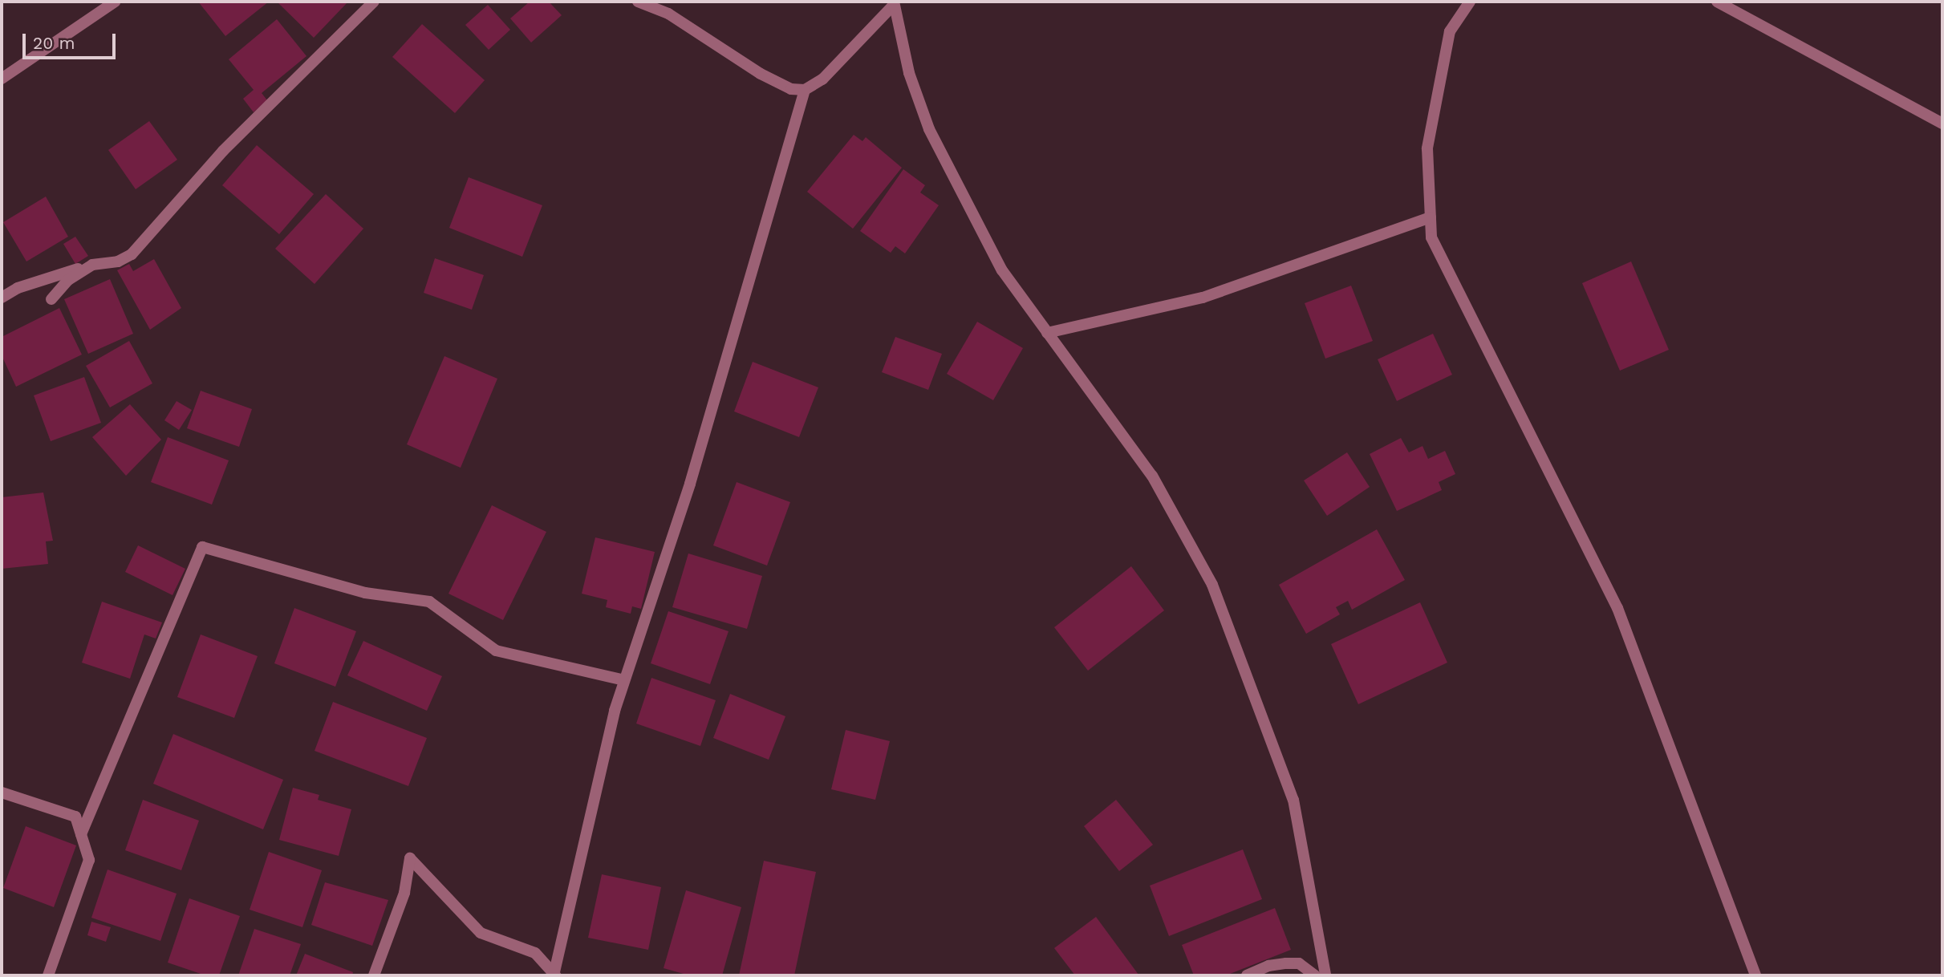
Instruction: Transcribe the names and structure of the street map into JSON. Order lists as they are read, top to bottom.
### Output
{
  "scale_bar": "20 m"
}
